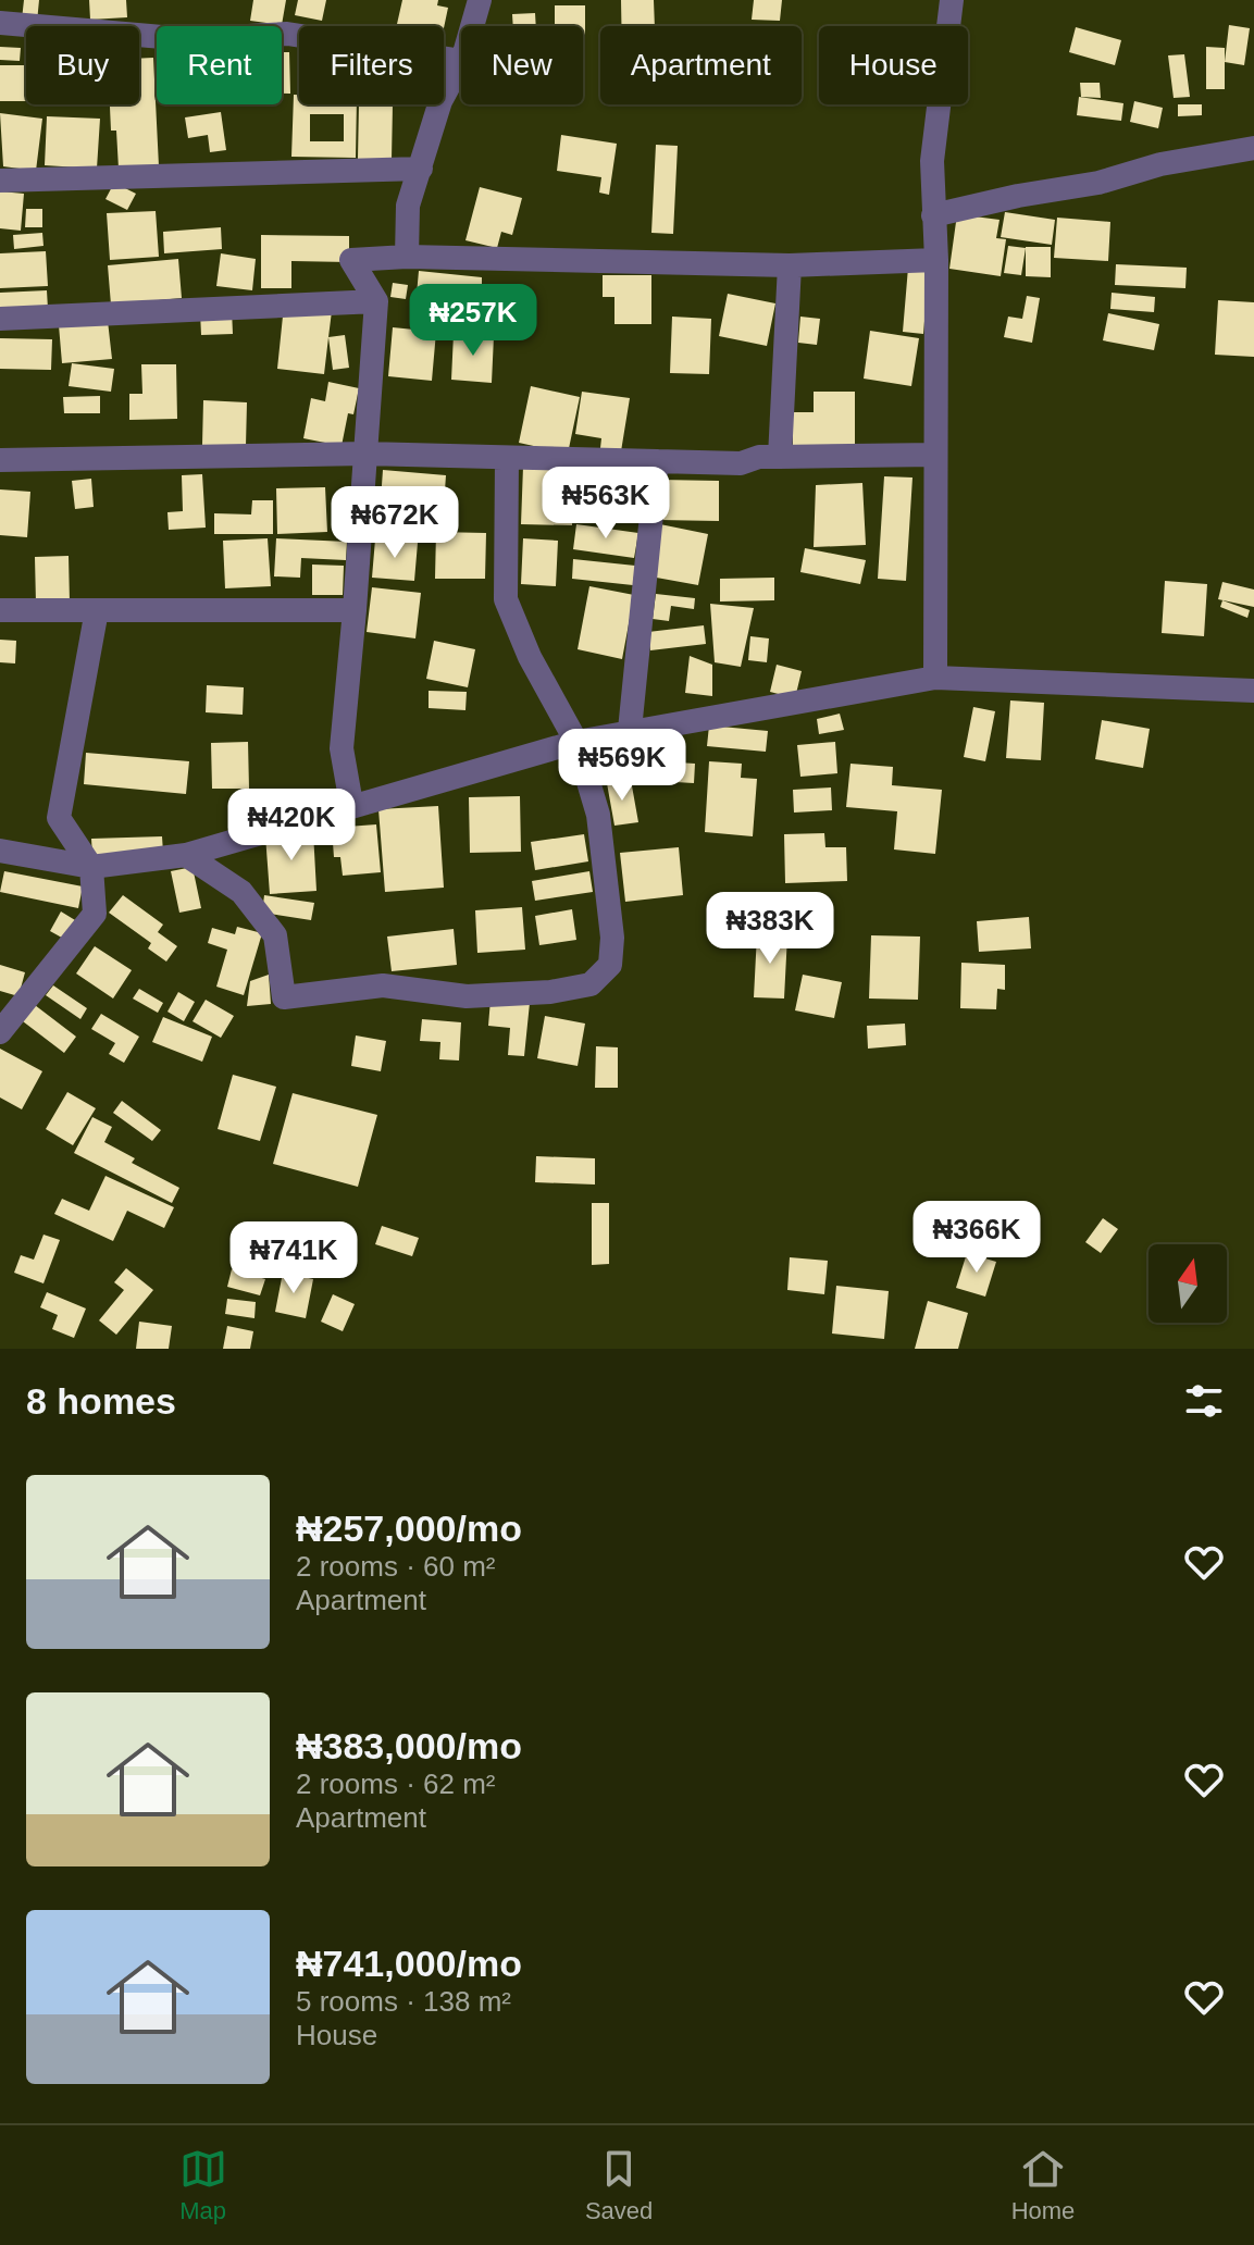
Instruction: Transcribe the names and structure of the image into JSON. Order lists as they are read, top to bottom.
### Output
{
  "north": "top",
  "page": {
    "chip": [
      "Buy",
      "Rent",
      "Filters",
      "New",
      "Apartment",
      "House"
    ],
    "price": [
      "₦257K",
      "₦563K",
      "₦672K",
      "₦569K",
      "₦420K",
      "₦383K",
      "₦366K",
      "₦741K"
    ],
    "heading": "8 homes",
    "list": [
      {
        "name": "₦257,000/mo",
        "note": "2 rooms · 60 m² · Apartment"
      },
      {
        "name": "₦383,000/mo",
        "note": "2 rooms · 62 m² · Apartment"
      },
      {
        "name": "₦741,000/mo",
        "note": "5 rooms · 138 m² · House"
      }
    ],
    "tabs": ["Map", "Saved", "Home"]
  }
}
